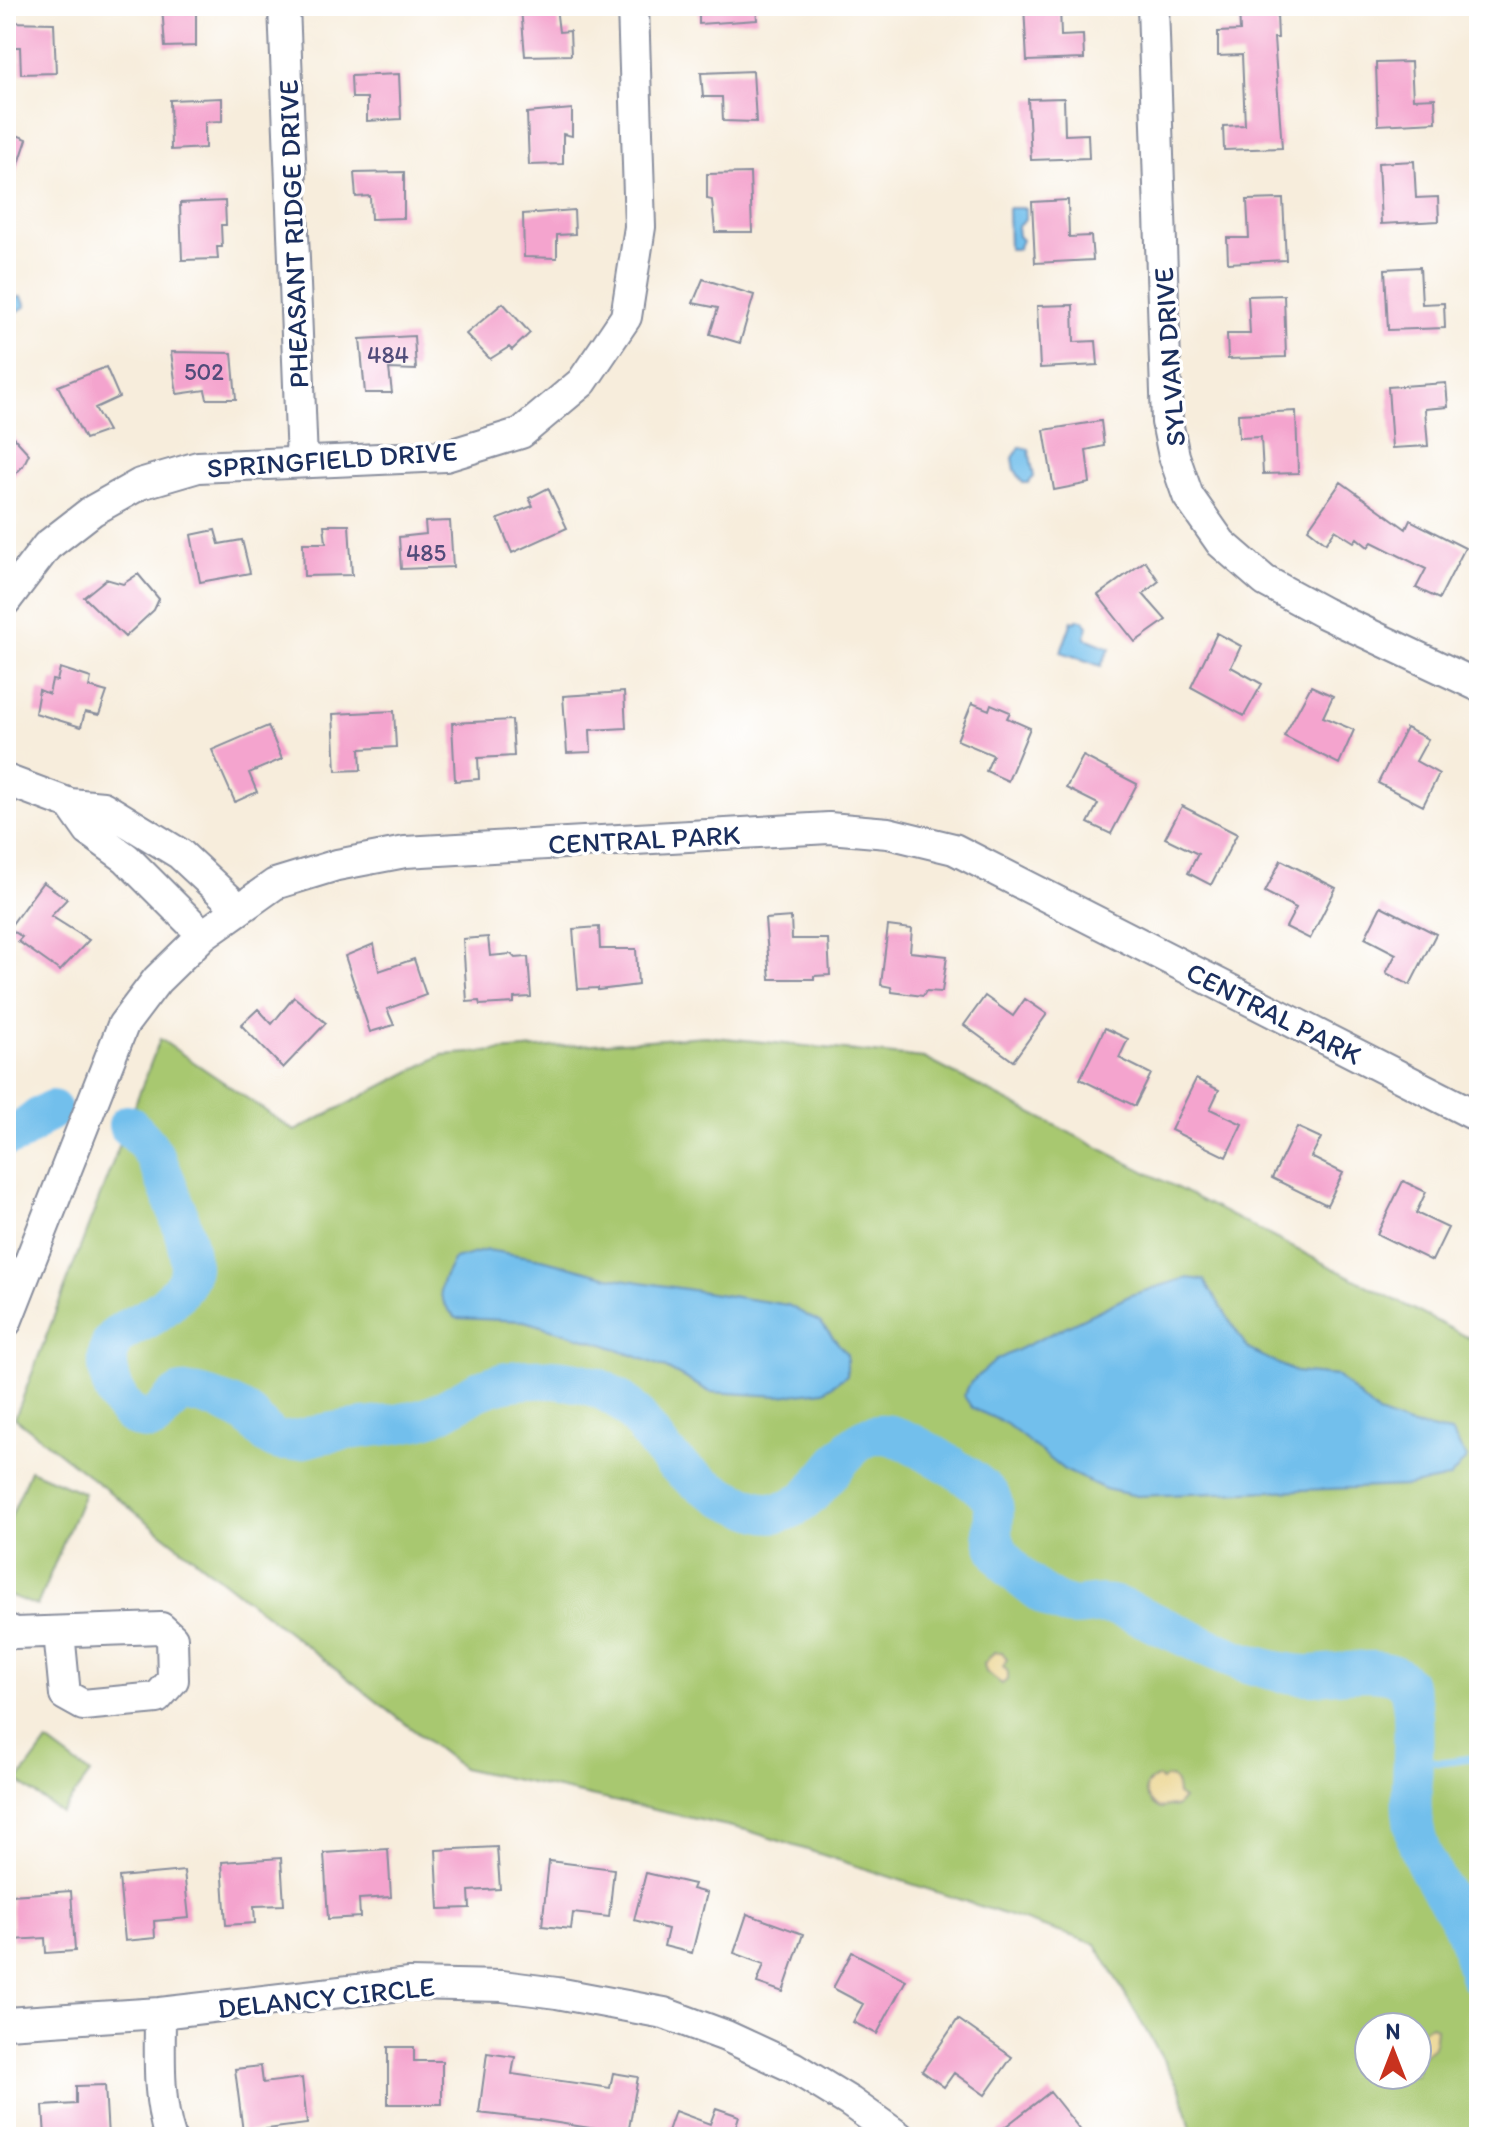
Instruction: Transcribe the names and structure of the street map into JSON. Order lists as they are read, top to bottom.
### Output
{
  "streets": {
    "street": [
      "PHEASANT RIDGE DRIVE",
      "SYLVAN DRIVE",
      "SPRINGFIELD DRIVE",
      "CENTRAL PARK",
      "DELANCY CIRCLE"
    ]
  },
  "crossings": [
    ["PHEASANT RIDGE DRIVE", "SPRINGFIELD DRIVE"]
  ],
  "house_numbers": ["484", "502", "485"],
  "north": "top"
}
